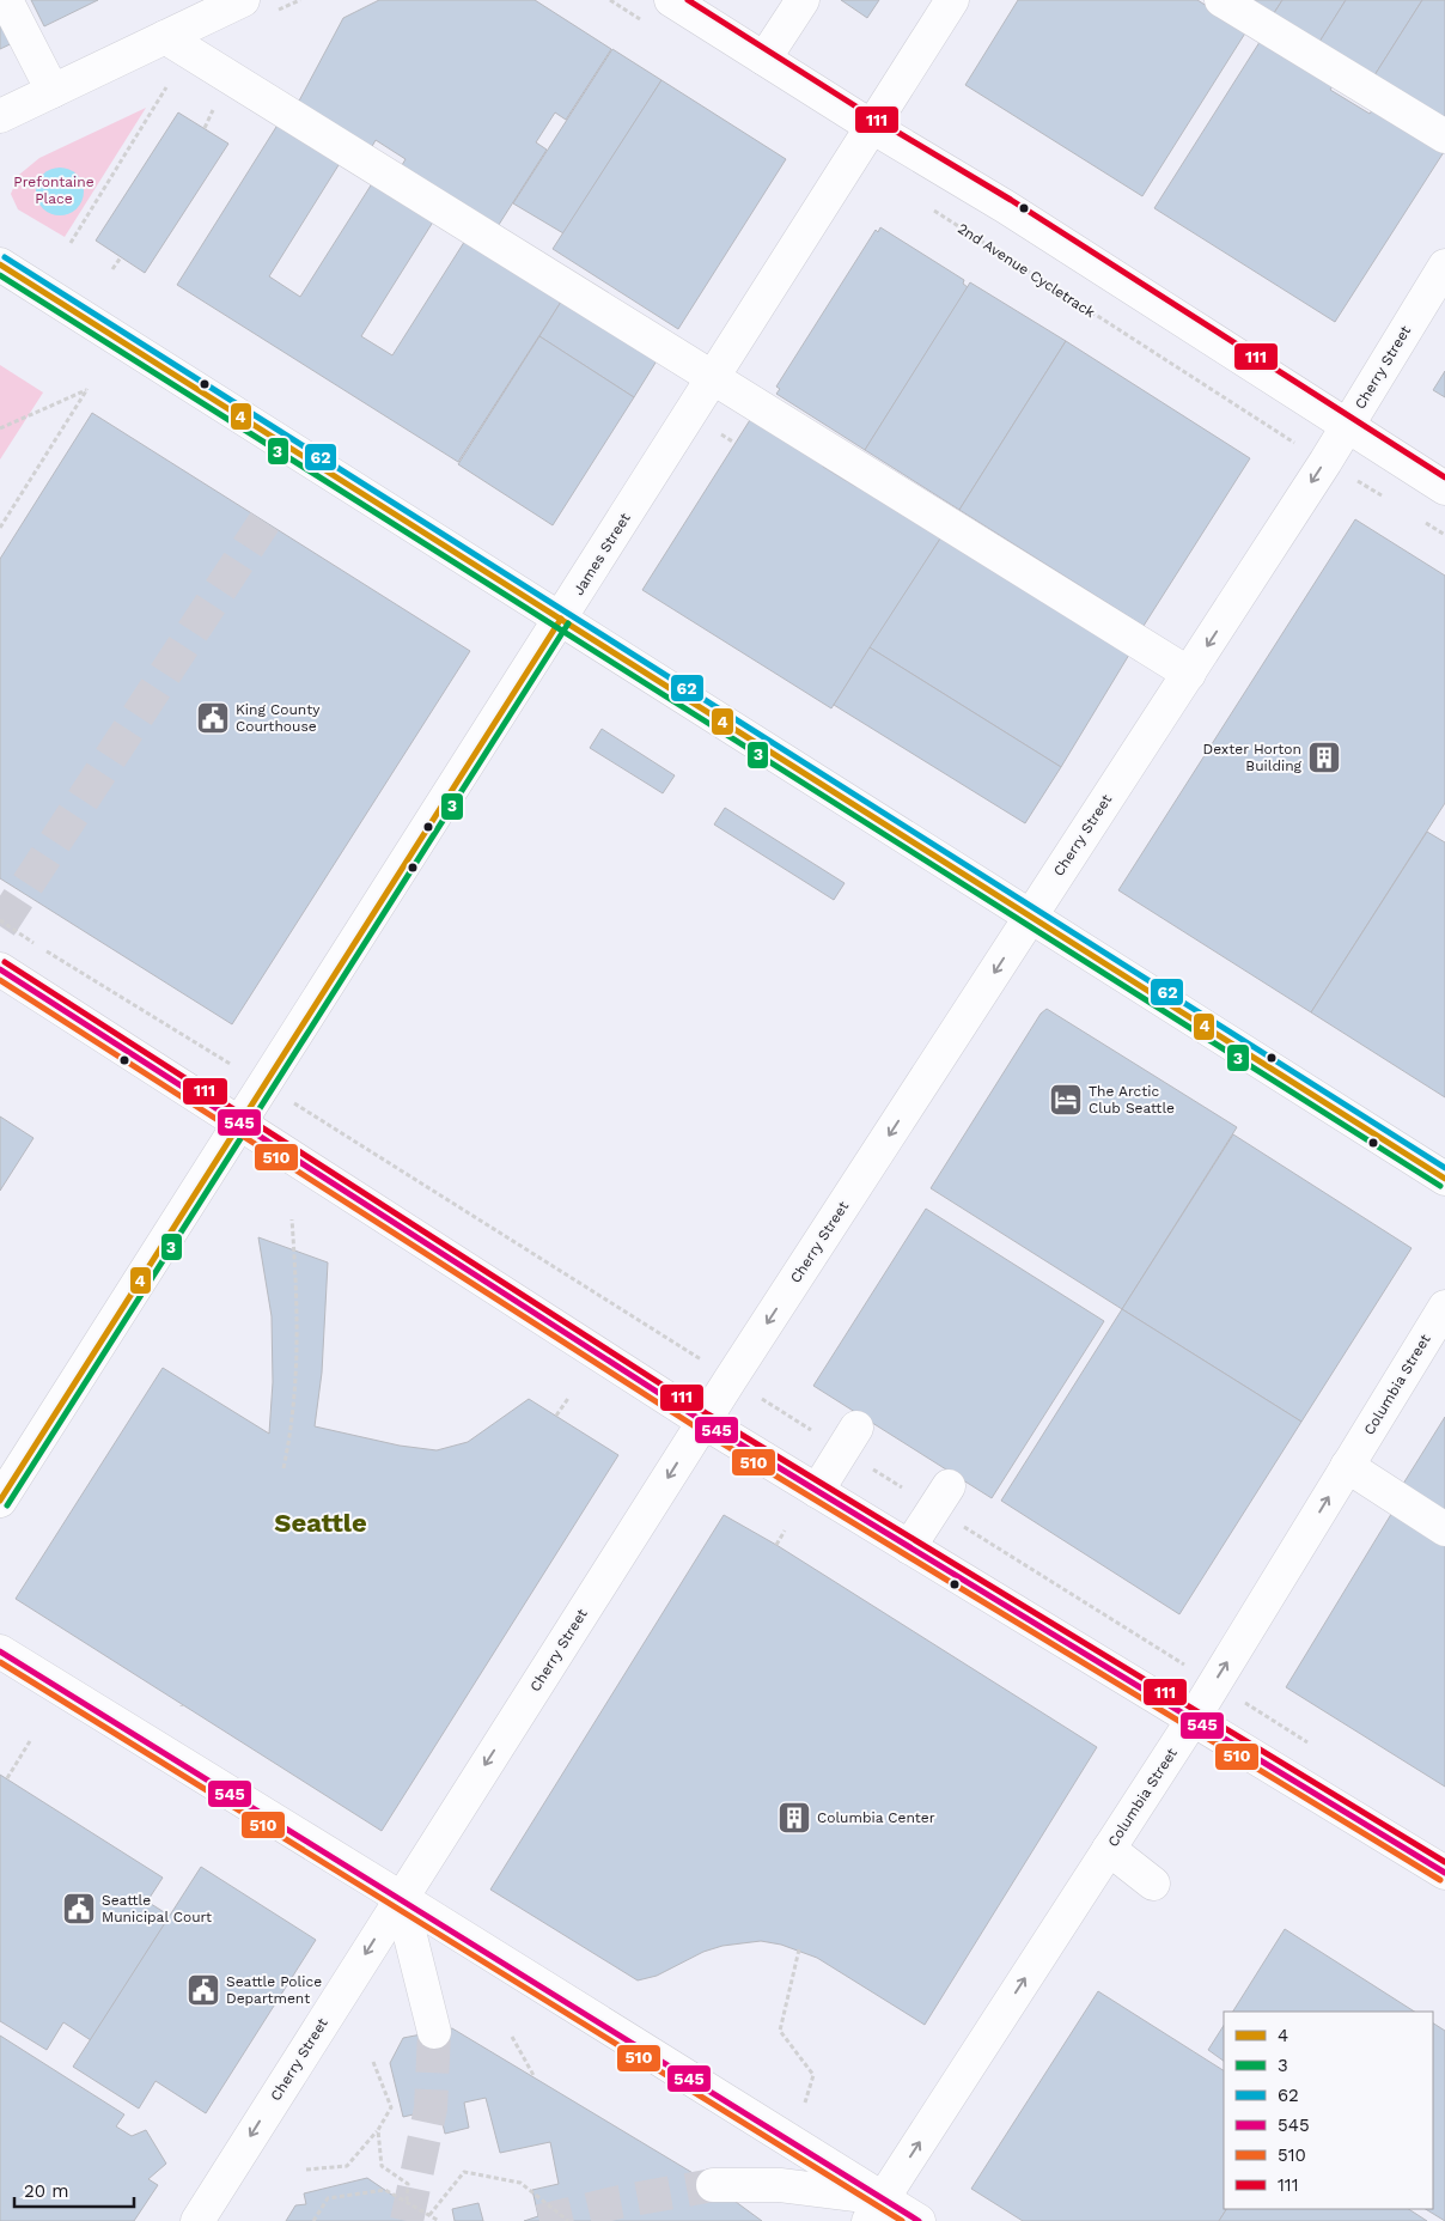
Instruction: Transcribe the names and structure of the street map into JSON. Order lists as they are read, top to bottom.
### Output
{
  "streets": {
    "main road": ["Cherry Street", "James Street", "Columbia Street"],
    "path": ["2nd Avenue Cycletrack"]
  },
  "crossings": [
    ["2nd Avenue Cycletrack", "Cherry Street"]
  ],
  "one_way": ["Cherry Street", "Columbia Street"],
  "districts": ["Seattle"],
  "parks": ["Prefontaine Place"],
  "places": {
    "public building": ["King County Courthouse", "Seattle Municipal Court", "Seattle Police Department"],
    "building": ["Dexter Horton Building", "Columbia Center"],
    "hotel": ["The Arctic Club Seattle"]
  },
  "lines": [
    "transit line 111",
    "transit line 62",
    "transit line 4",
    "transit line 3",
    "transit line 545",
    "transit line 510"
  ],
  "legend": [
    "4",
    "3",
    "62",
    "545",
    "510",
    "111"
  ],
  "scale_bar": "20 m"
}
